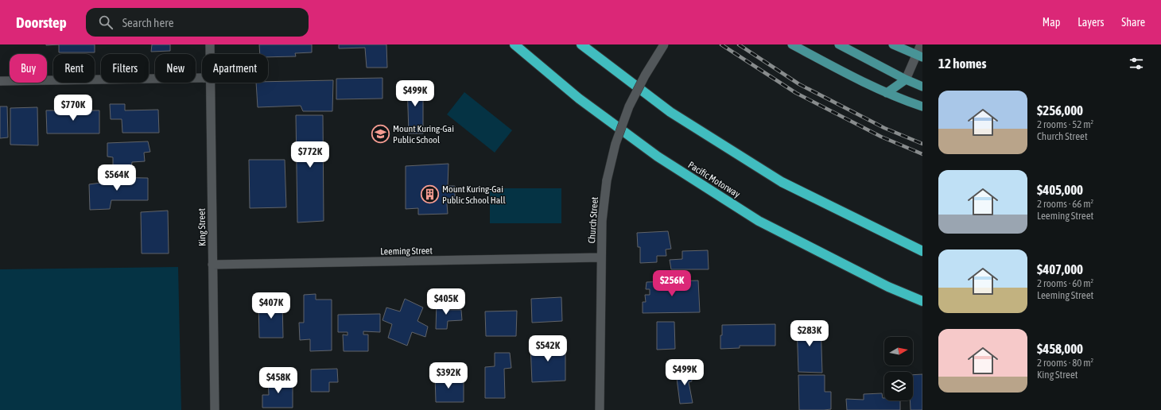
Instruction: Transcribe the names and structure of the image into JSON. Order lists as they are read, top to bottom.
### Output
{
  "streets": {
    "highway": ["Pacific Motorway"],
    "street": ["Church Street", "King Street", "Leeming Street"]
  },
  "crossings": [
    ["Church Street", "Leeming Street"],
    ["King Street", "Leeming Street"]
  ],
  "places": {
    "school or university": ["Mount Kuring-Gai Public School"],
    "building": ["Mount Kuring-Gai Public School Hall"]
  },
  "north": "right",
  "page": {
    "header": "Doorstep",
    "search": "Search here",
    "nav": ["Map", "Layers", "Share"],
    "heading": "12 homes",
    "chip": [
      "Buy",
      "Rent",
      "Filters",
      "New",
      "Apartment"
    ],
    "price": [
      "$499K",
      "$770K",
      "$772K",
      "$564K",
      "$256K",
      "$405K",
      "$407K",
      "$283K",
      "$542K",
      "$499K",
      "$392K",
      "$458K"
    ],
    "list": [
      {
        "name": "$256,000",
        "note": "2 rooms · 52 m² · Church Street"
      },
      {
        "name": "$405,000",
        "note": "2 rooms · 66 m² · Leeming Street"
      },
      {
        "name": "$407,000",
        "note": "2 rooms · 60 m² · Leeming Street"
      },
      {
        "name": "$458,000",
        "note": "2 rooms · 80 m² · King Street"
      }
    ]
  }
}
